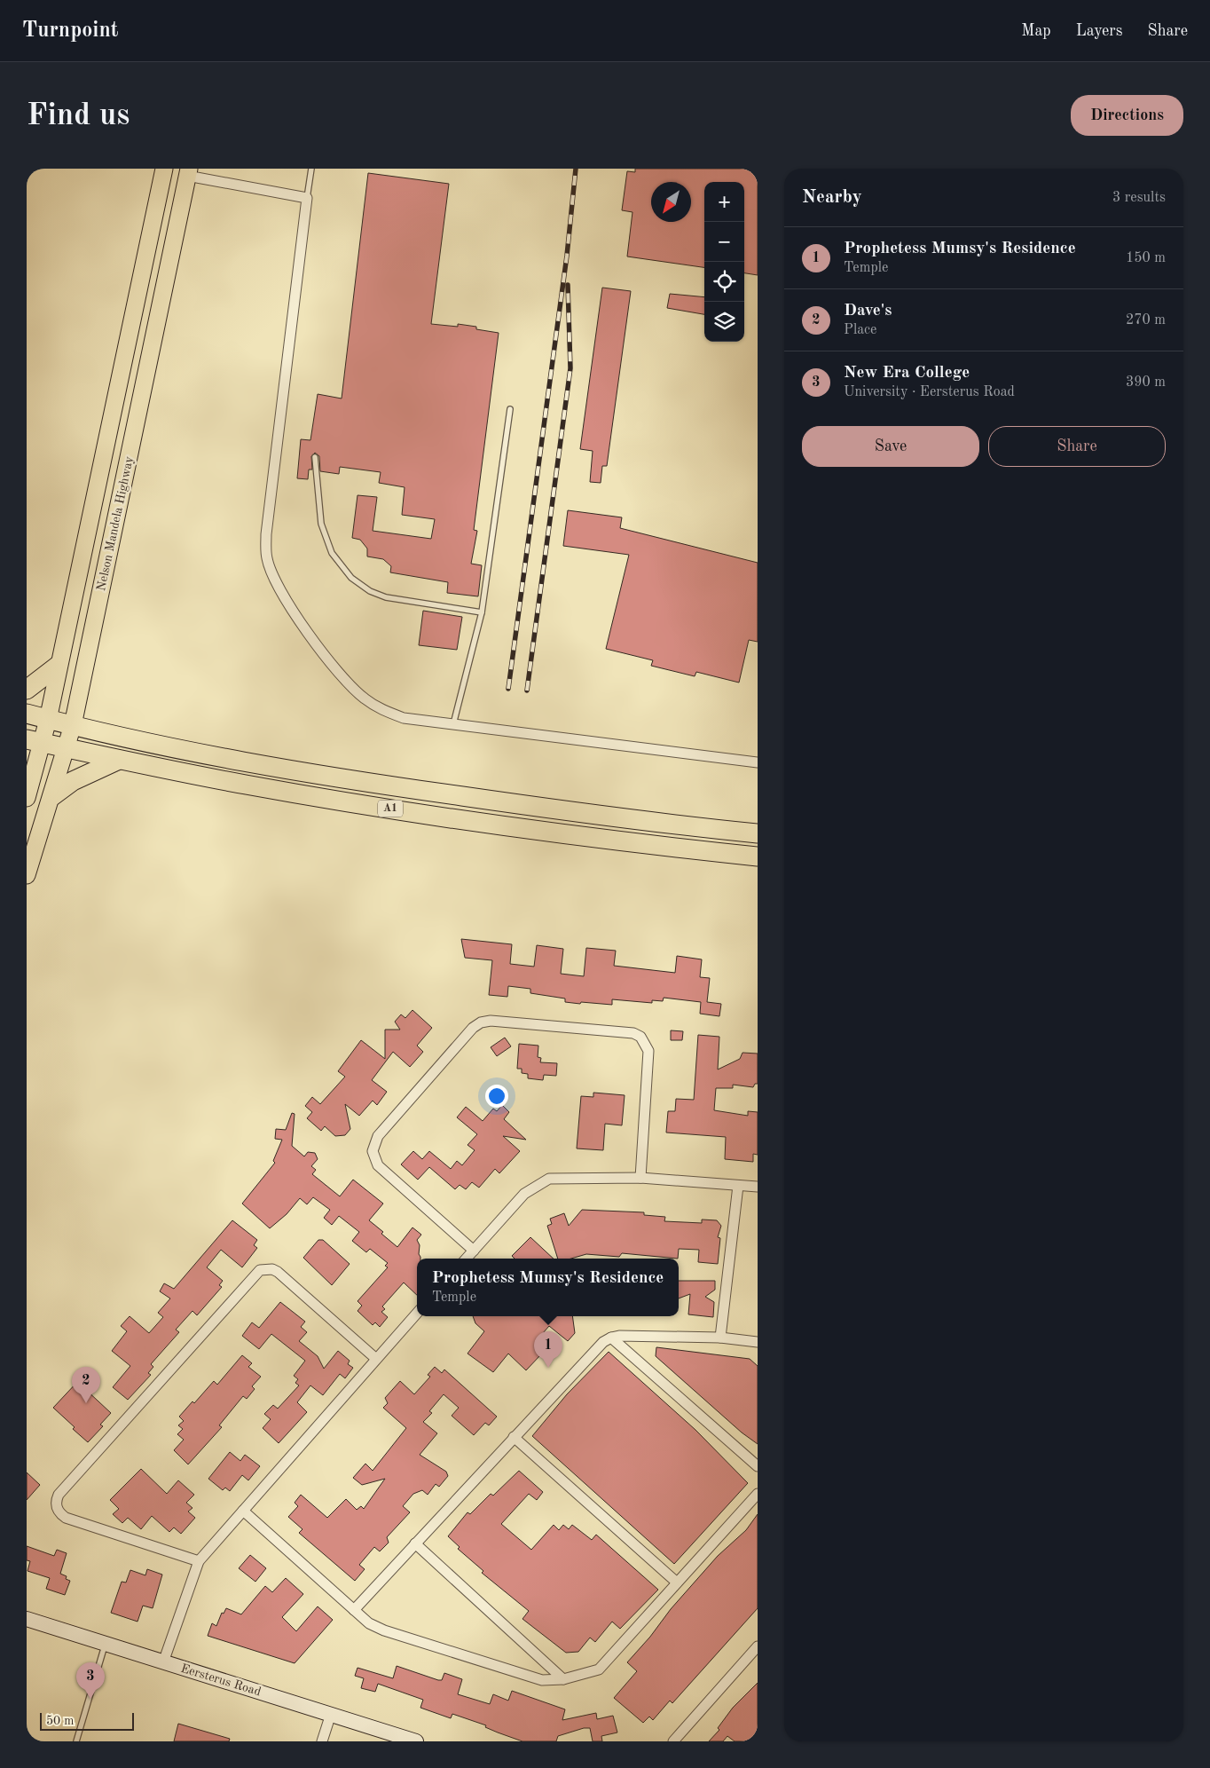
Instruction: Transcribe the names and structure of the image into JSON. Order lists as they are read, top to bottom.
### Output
{
  "streets": {
    "highway": ["A1"],
    "main road": ["Nelson Mandela Highway"],
    "street": ["Eersterus Road"]
  },
  "crossings": [
    ["Nelson Mandela Highway", "A1"]
  ],
  "scale_bar": "50 m",
  "north": "bottom left",
  "page": {
    "header": "Turnpoint",
    "nav": ["Map", "Layers", "Share"],
    "buttons": [
      "Directions",
      ["Save", "Share"]
    ],
    "title": "Find us",
    "heading": ["Nearby", "3 results"],
    "map_buttons": ["+", "−"],
    "list": [
      {
        "mark": "1",
        "name": "Prophetess Mumsy's Residence",
        "note": "Temple",
        "value": "150 m"
      },
      {
        "mark": "2",
        "name": "Dave's",
        "note": "Place",
        "value": "270 m"
      },
      {
        "mark": "3",
        "name": "New Era College",
        "note": "University · Eersterus Road",
        "value": "390 m"
      }
    ],
    "popup": ["Prophetess Mumsy's Residence", "Temple"],
    "pins": ["1", "2", "3"],
    "scale": "50 m"
  }
}
